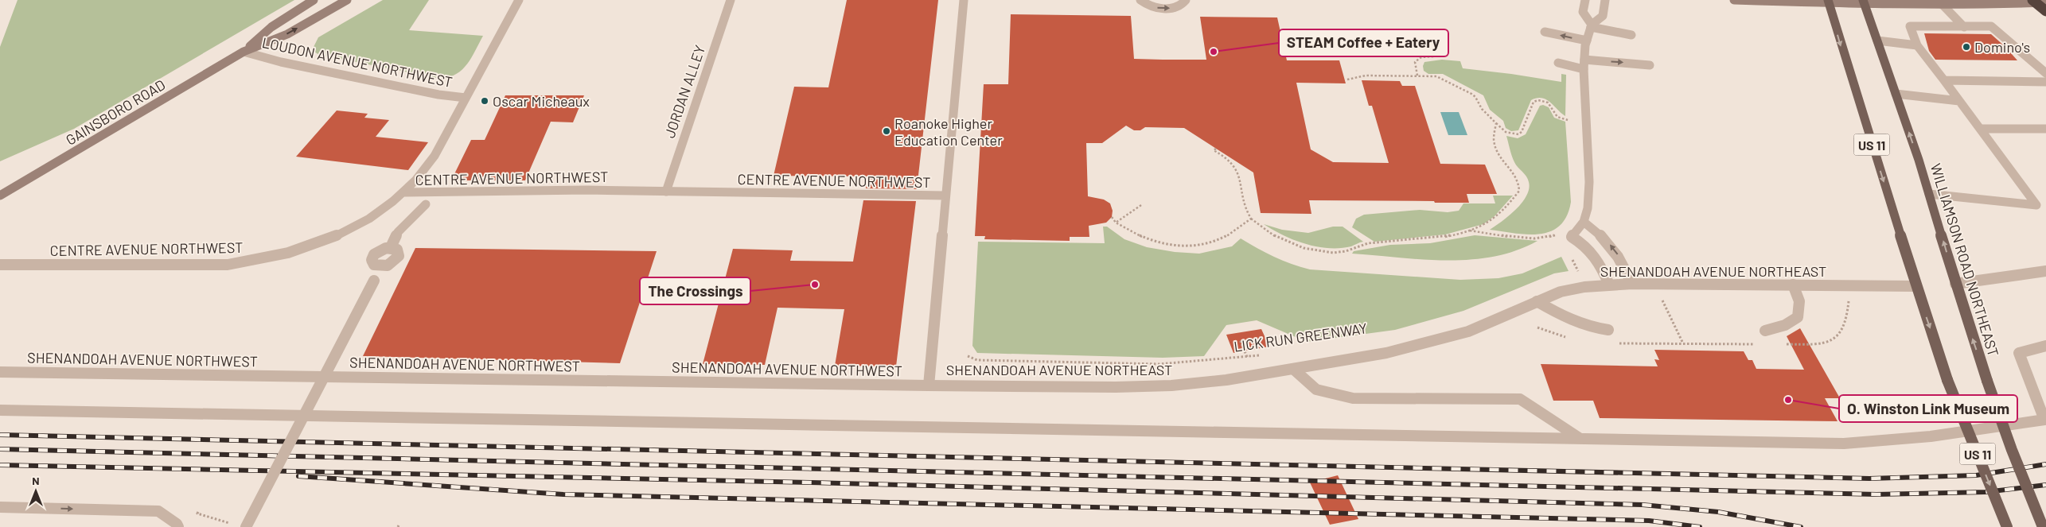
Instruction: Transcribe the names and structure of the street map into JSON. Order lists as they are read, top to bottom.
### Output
{
  "streets": {
    "main road": ["GAINSBORO ROAD", "US 11", "WILLIAMSON ROAD NORTHEAST"],
    "street": [
      "LOUDON AVENUE NORTHWEST",
      "JORDAN ALLEY",
      "CENTRE AVENUE NORTHWEST",
      "SHENANDOAH AVENUE NORTHEAST",
      "SHENANDOAH AVENUE NORTHWEST"
    ],
    "path": ["LICK RUN GREENWAY"]
  },
  "crossings": [
    ["LOUDON AVENUE NORTHWEST", "GAINSBORO ROAD"],
    ["JORDAN ALLEY", "CENTRE AVENUE NORTHWEST"],
    ["US 11", "SHENANDOAH AVENUE NORTHEAST"],
    ["SHENANDOAH AVENUE NORTHEAST", "SHENANDOAH AVENUE NORTHWEST"]
  ],
  "places": [
    "Domino's",
    "STEAM Coffee + Eatery",
    "Oscar Micheaux",
    "Roanoke Higher Education Center",
    "The Crossings",
    "O. Winston Link Museum"
  ],
  "north": "top"
}
